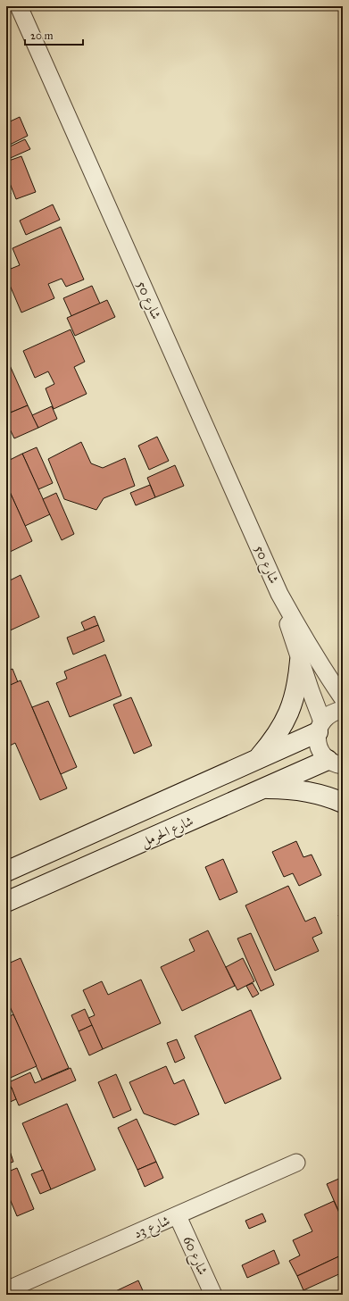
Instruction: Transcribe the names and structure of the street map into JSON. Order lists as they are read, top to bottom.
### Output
{
  "streets": {
    "street": [
      "شارع 50",
      "شارع الحرمل",
      "شارع 3د",
      "شارع 60"
    ]
  },
  "crossings": [
    ["شارع 50", "شارع الحرمل"],
    ["شارع 3د", "شارع 60"]
  ],
  "scale_bar": "20 m"
}
